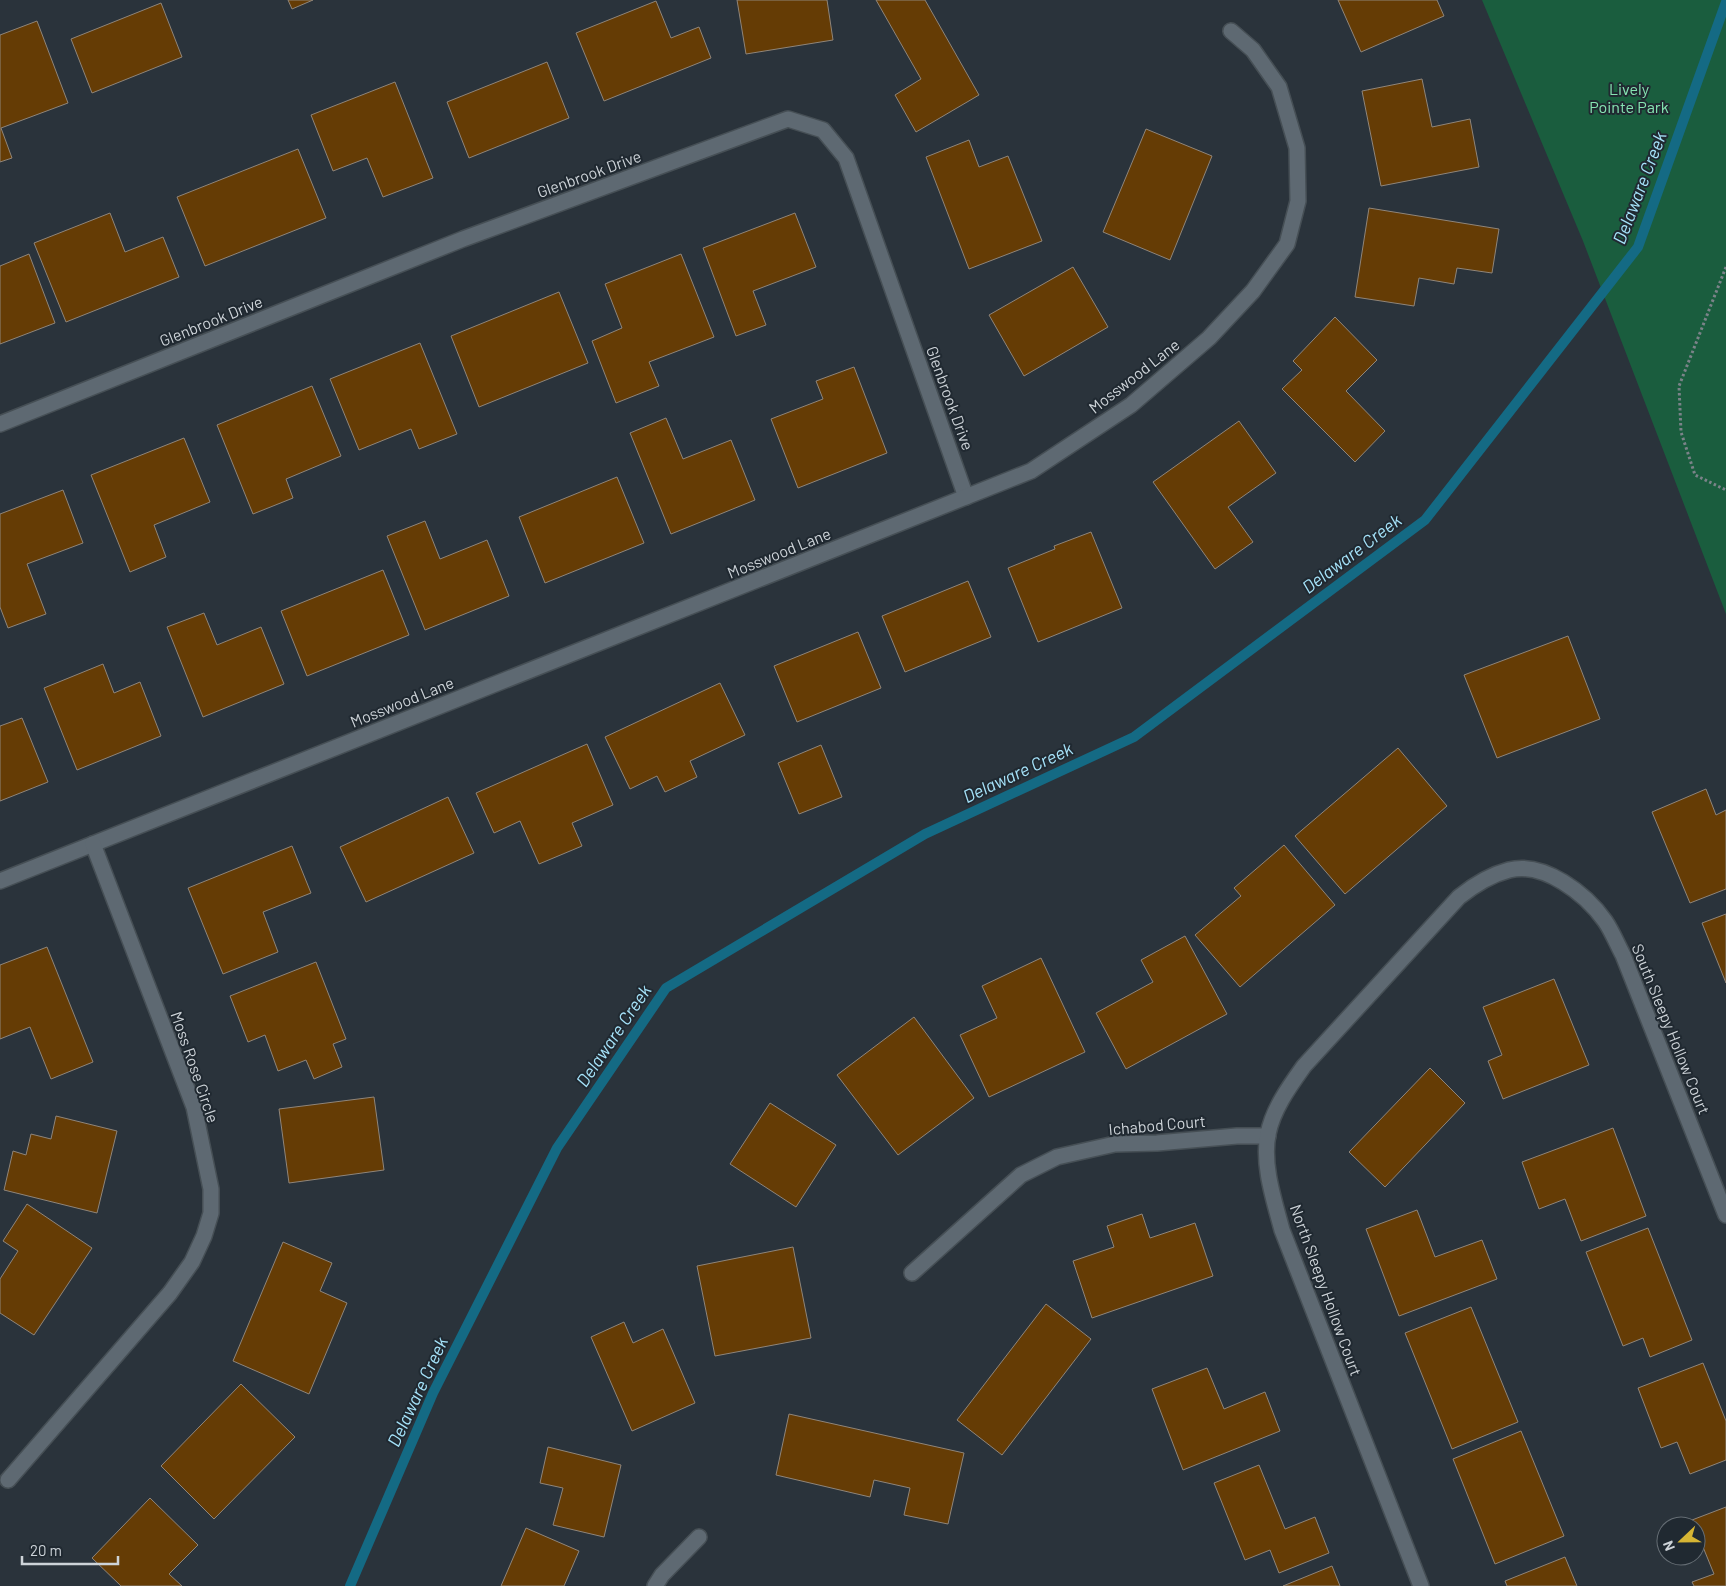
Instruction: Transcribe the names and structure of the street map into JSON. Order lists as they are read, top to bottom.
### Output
{
  "streets": {
    "street": [
      "Glenbrook Drive",
      "Mosswood Lane",
      "South Sleepy Hollow Court",
      "Moss Rose Circle",
      "Ichabod Court",
      "North Sleepy Hollow Court"
    ]
  },
  "crossings": [
    ["Glenbrook Drive", "Mosswood Lane"],
    ["Mosswood Lane", "Moss Rose Circle"],
    ["South Sleepy Hollow Court", "North Sleepy Hollow Court"],
    ["Ichabod Court", "North Sleepy Hollow Court"]
  ],
  "water": ["Delaware Creek"],
  "parks": ["Lively Pointe Park"],
  "scale_bar": "20 m",
  "north": "left"
}
